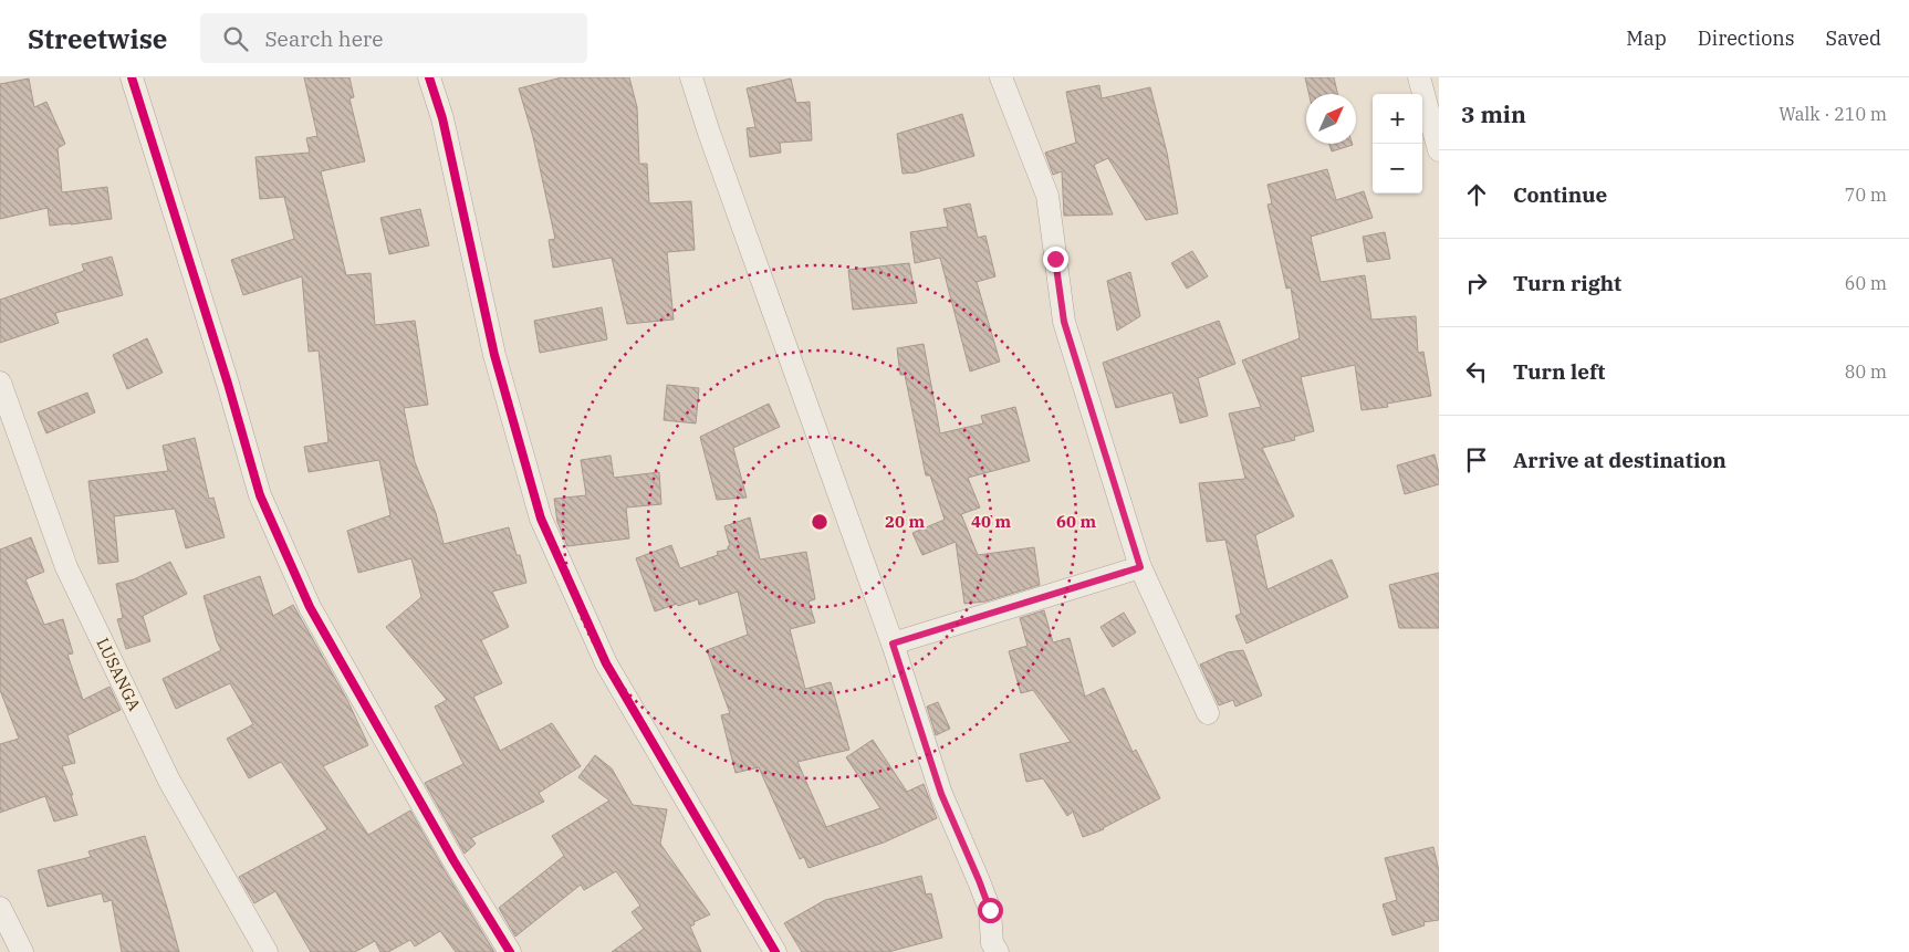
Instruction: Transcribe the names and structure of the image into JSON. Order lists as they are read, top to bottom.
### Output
{
  "streets": {
    "street": ["LUSANGA"]
  },
  "north": "top right",
  "page": {
    "header": "Streetwise",
    "search": "Search here",
    "nav": ["Map", "Directions", "Saved"],
    "heading": ["3 min", "Walk · 210 m"],
    "map_buttons": ["+", "−"],
    "list": [
      ["Continue", "70 m"],
      ["Turn right", "60 m"],
      ["Turn left", "80 m"],
      "Arrive at destination"
    ]
  },
  "rings": ["20 m", "40 m", "60 m"]
}
